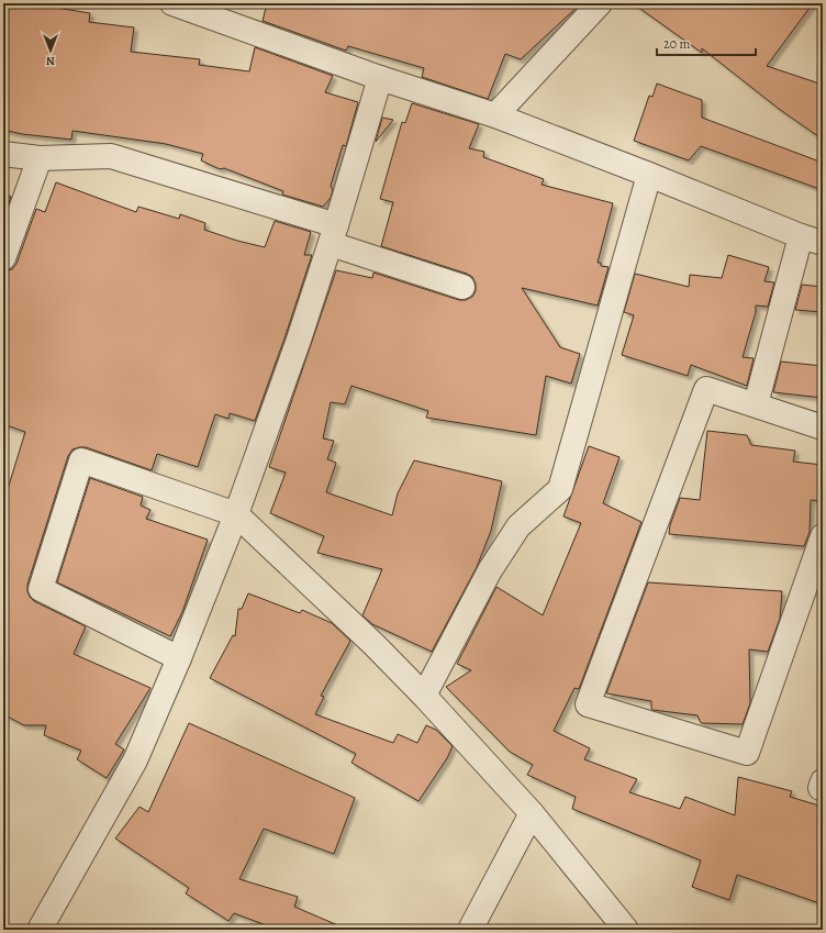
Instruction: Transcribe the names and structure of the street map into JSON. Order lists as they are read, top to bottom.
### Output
{
  "scale_bar": "20 m",
  "north": "bottom"
}
